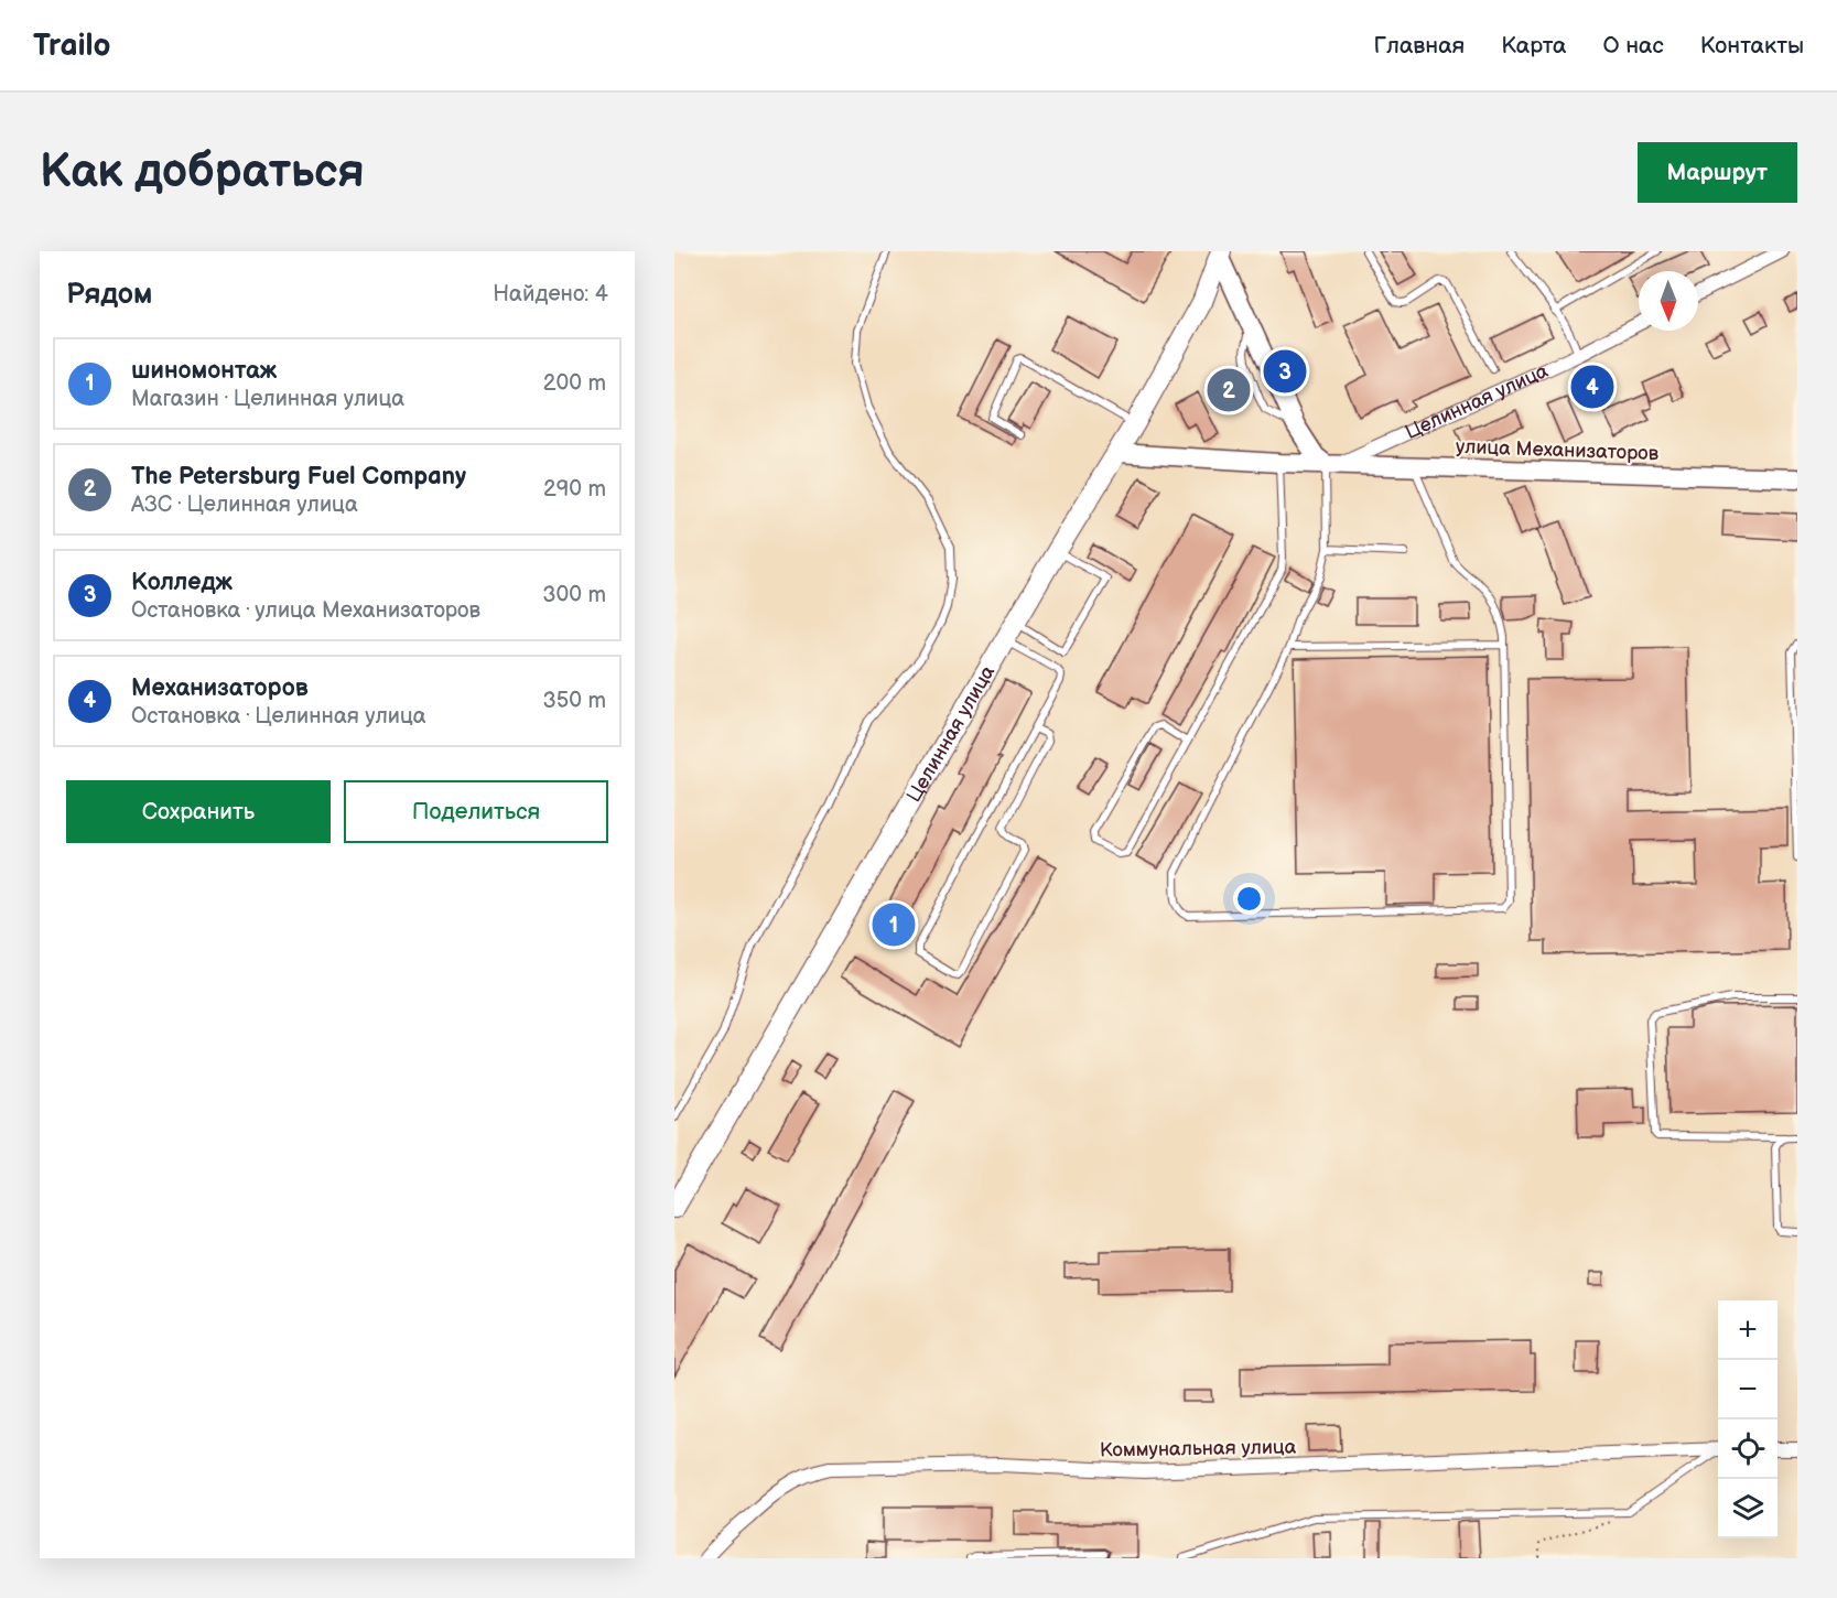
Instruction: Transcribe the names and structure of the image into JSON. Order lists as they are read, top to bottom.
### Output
{
  "streets": {
    "main road": ["Целинная улица"],
    "street": ["улица Механизаторов", "Коммунальная улица"]
  },
  "crossings": [
    ["Целинная улица", "улица Механизаторов"]
  ],
  "north": "bottom",
  "page": {
    "header": "Trailo",
    "nav": [
      "Главная",
      "Карта",
      "О нас",
      "Контакты"
    ],
    "buttons": [
      "Маршрут",
      ["Сохранить", "Поделиться"]
    ],
    "title": "Как добраться",
    "heading": ["Рядом", "Найдено: 4"],
    "list": [
      {
        "mark": "1",
        "name": "шиномонтаж",
        "note": "Магазин · Целинная улица",
        "value": "200 m"
      },
      {
        "mark": "2",
        "name": "The Petersburg Fuel Company",
        "note": "АЗС · Целинная улица",
        "value": "290 m"
      },
      {
        "mark": "3",
        "name": "Колледж",
        "note": "Остановка · улица Механизаторов",
        "value": "300 m"
      },
      {
        "mark": "4",
        "name": "Механизаторов",
        "note": "Остановка · Целинная улица",
        "value": "350 m"
      }
    ],
    "pins": [
      "3",
      "4",
      "2",
      "1"
    ],
    "map_buttons": ["+", "−"]
  }
}
